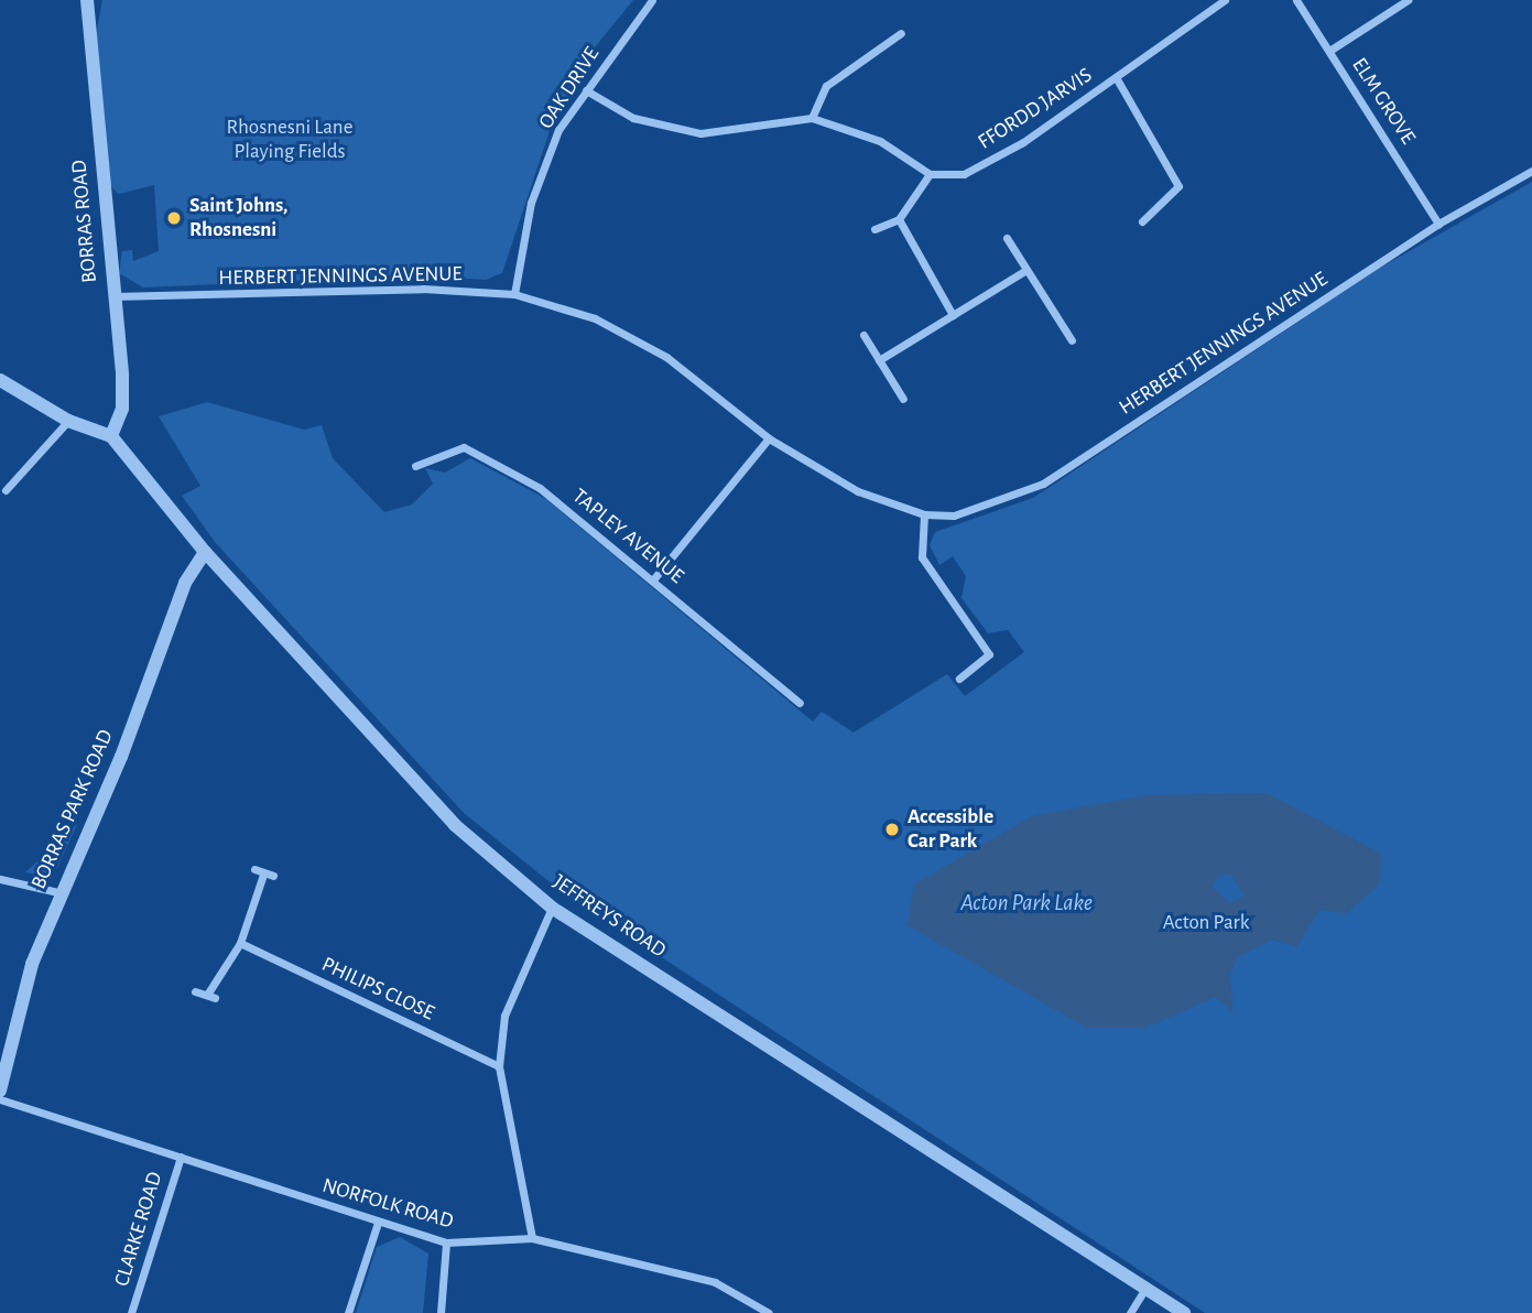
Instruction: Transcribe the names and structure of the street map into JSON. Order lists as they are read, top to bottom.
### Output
{
  "streets": {
    "street": [
      "OAK DRIVE",
      "ELM GROVE",
      "FFORDD JARVIS",
      "BORRAS ROAD",
      "HERBERT JENNINGS AVENUE",
      "TAPLEY AVENUE",
      "BORRAS PARK ROAD",
      "JEFFREYS ROAD",
      "PHILIPS CLOSE",
      "NORFOLK ROAD",
      "CLARKE ROAD"
    ]
  },
  "crossings": [
    ["OAK DRIVE", "HERBERT JENNINGS AVENUE"],
    ["ELM GROVE", "HERBERT JENNINGS AVENUE"],
    ["BORRAS ROAD", "HERBERT JENNINGS AVENUE"],
    ["BORRAS ROAD", "JEFFREYS ROAD"],
    ["BORRAS PARK ROAD", "JEFFREYS ROAD"],
    ["NORFOLK ROAD", "CLARKE ROAD"]
  ],
  "water": ["Acton Park Lake"],
  "parks": ["Rhosnesni Lane Playing Fields", "Acton Park"],
  "places": ["Saint Johns, Rhosnesni", "Accessible Car Park"]
}
